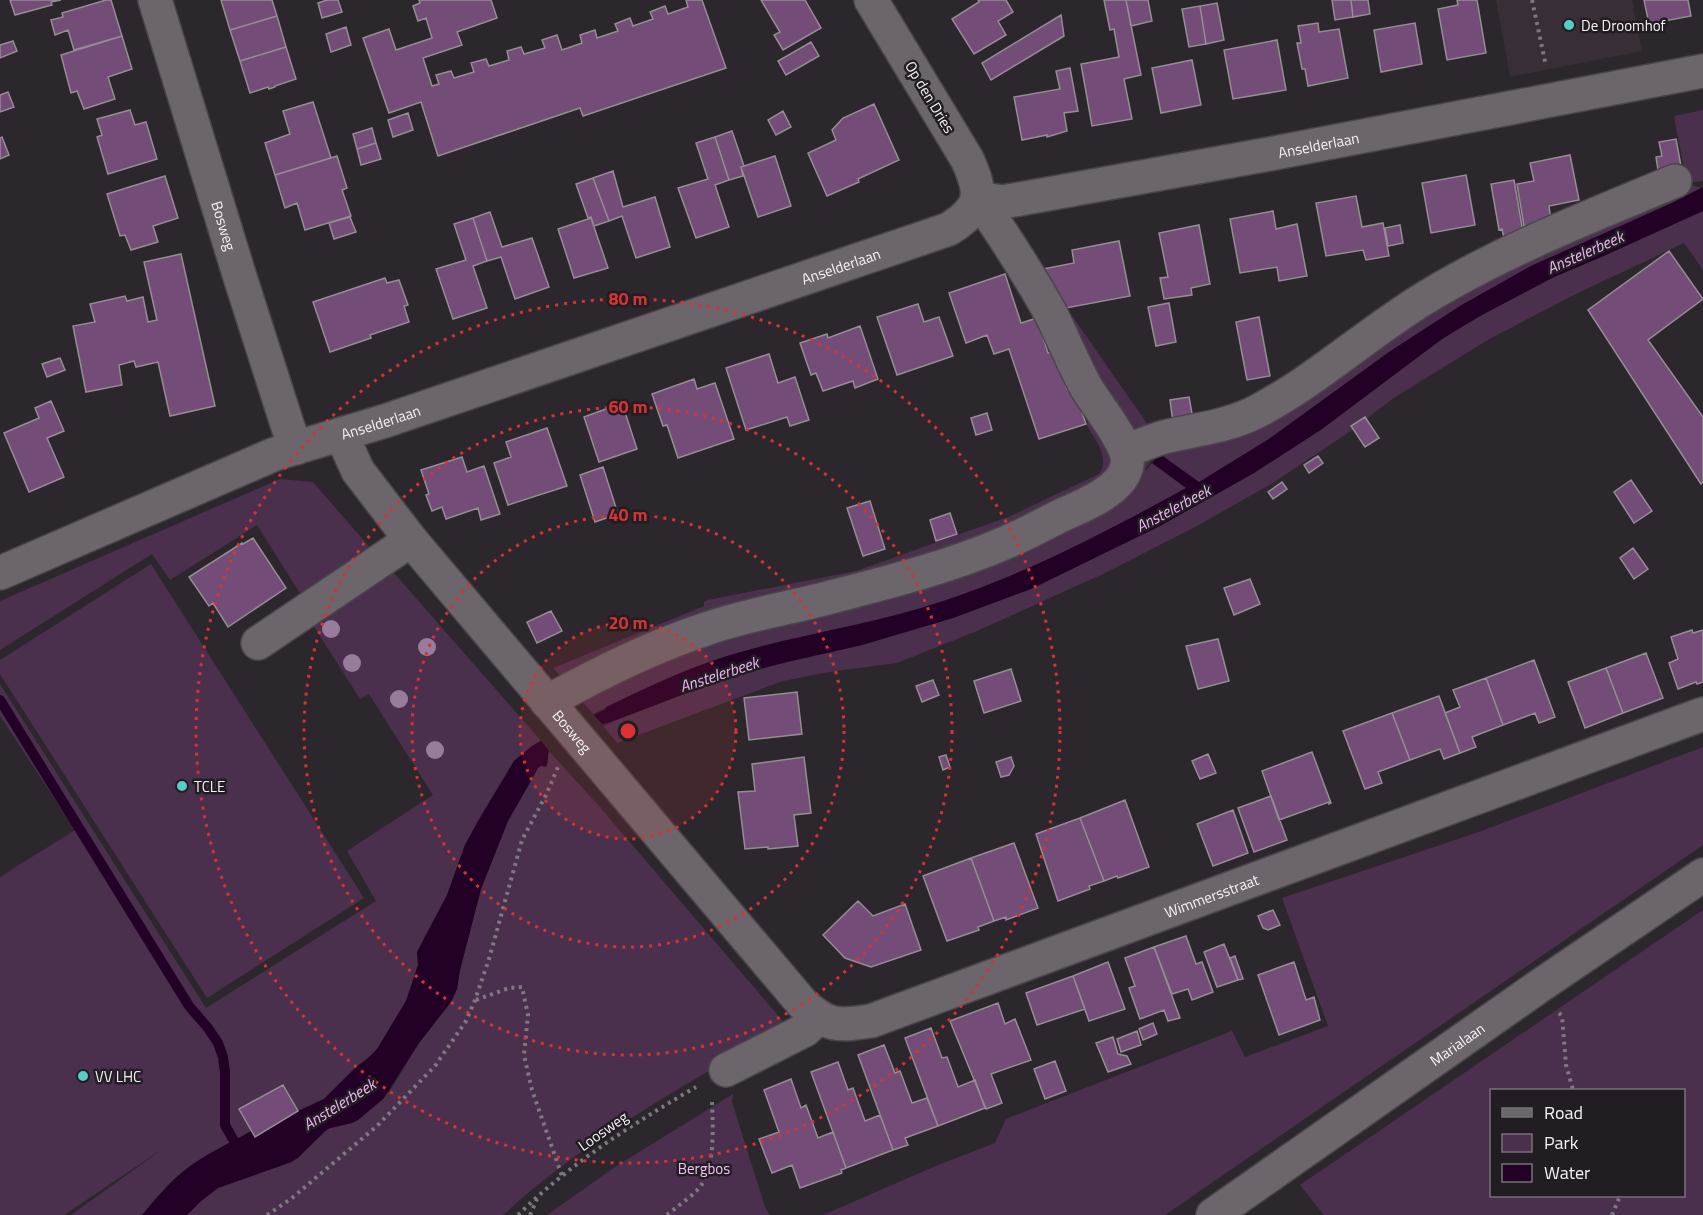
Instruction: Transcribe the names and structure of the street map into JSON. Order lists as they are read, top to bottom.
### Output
{
  "streets": {
    "street": [
      "Op den Dries",
      "Anselderlaan",
      "Bosweg",
      "Wimmersstraat",
      "Marialaan"
    ],
    "path": ["Loosweg"]
  },
  "crossings": [
    ["Op den Dries", "Anselderlaan"],
    ["Anselderlaan", "Bosweg"],
    ["Bosweg", "Wimmersstraat"]
  ],
  "water": ["Anstelerbeek"],
  "parks": ["Bergbos"],
  "places": ["De Droomhof", "TCLE", "VV LHC"],
  "legend": ["Road", "Park", "Water"],
  "rings": [
    "80 m",
    "60 m",
    "40 m",
    "20 m"
  ]
}
